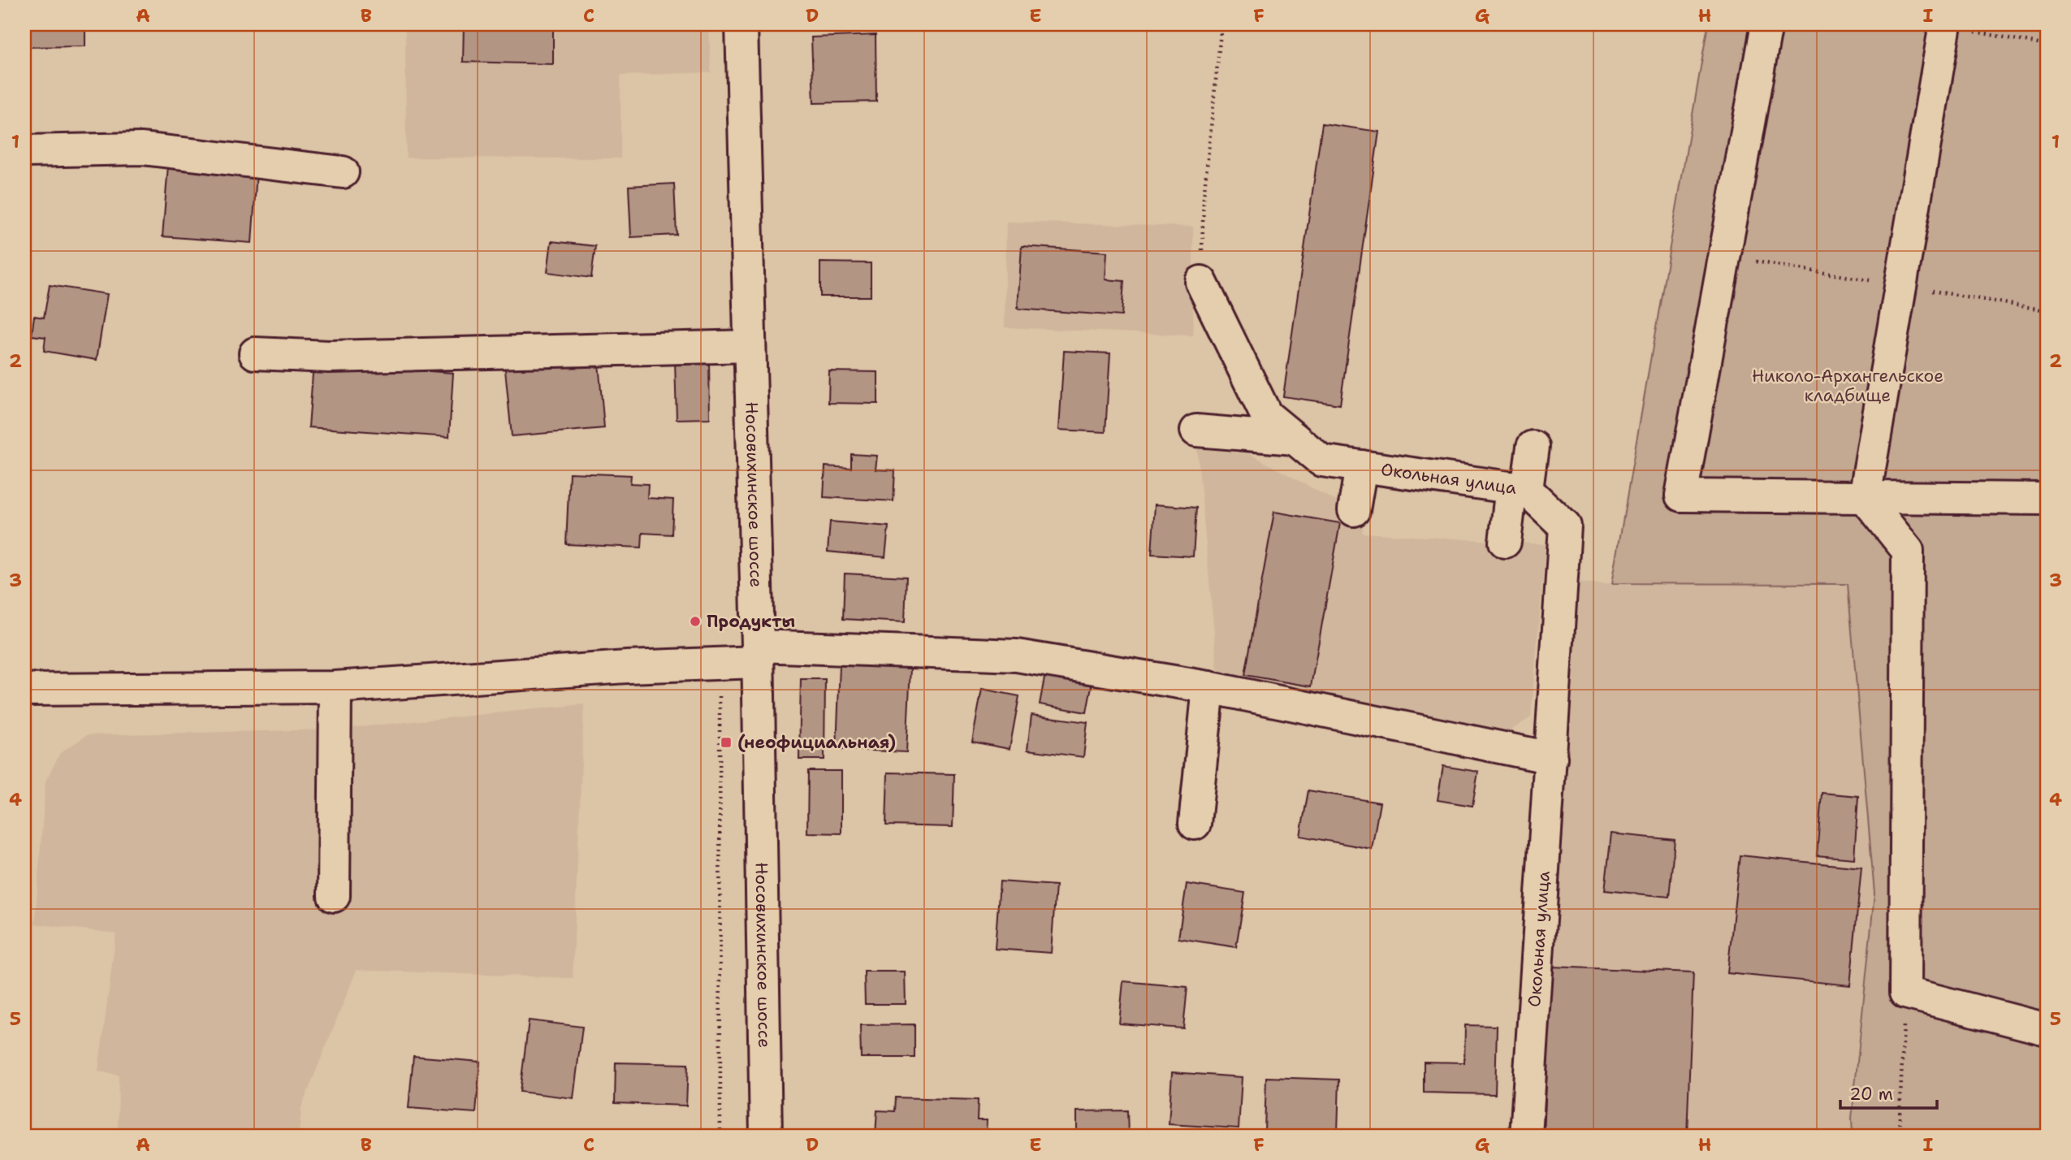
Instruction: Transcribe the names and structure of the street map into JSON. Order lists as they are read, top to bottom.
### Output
{
  "streets": {
    "main road": ["Окольная улица", "Носовихинское шоссе"]
  },
  "parks": ["Николо-Архангельское кладбище"],
  "places": {
    "other": ["Продукты"],
    "transit": ["(неофициальная)"]
  },
  "scale_bar": "20 m",
  "grid": {
    "columns": [
      "A",
      "B",
      "C",
      "D",
      "E",
      "F",
      "G",
      "H",
      "I"
    ],
    "rows": [
      "1",
      "2",
      "3",
      "4",
      "5"
    ]
  }
}
